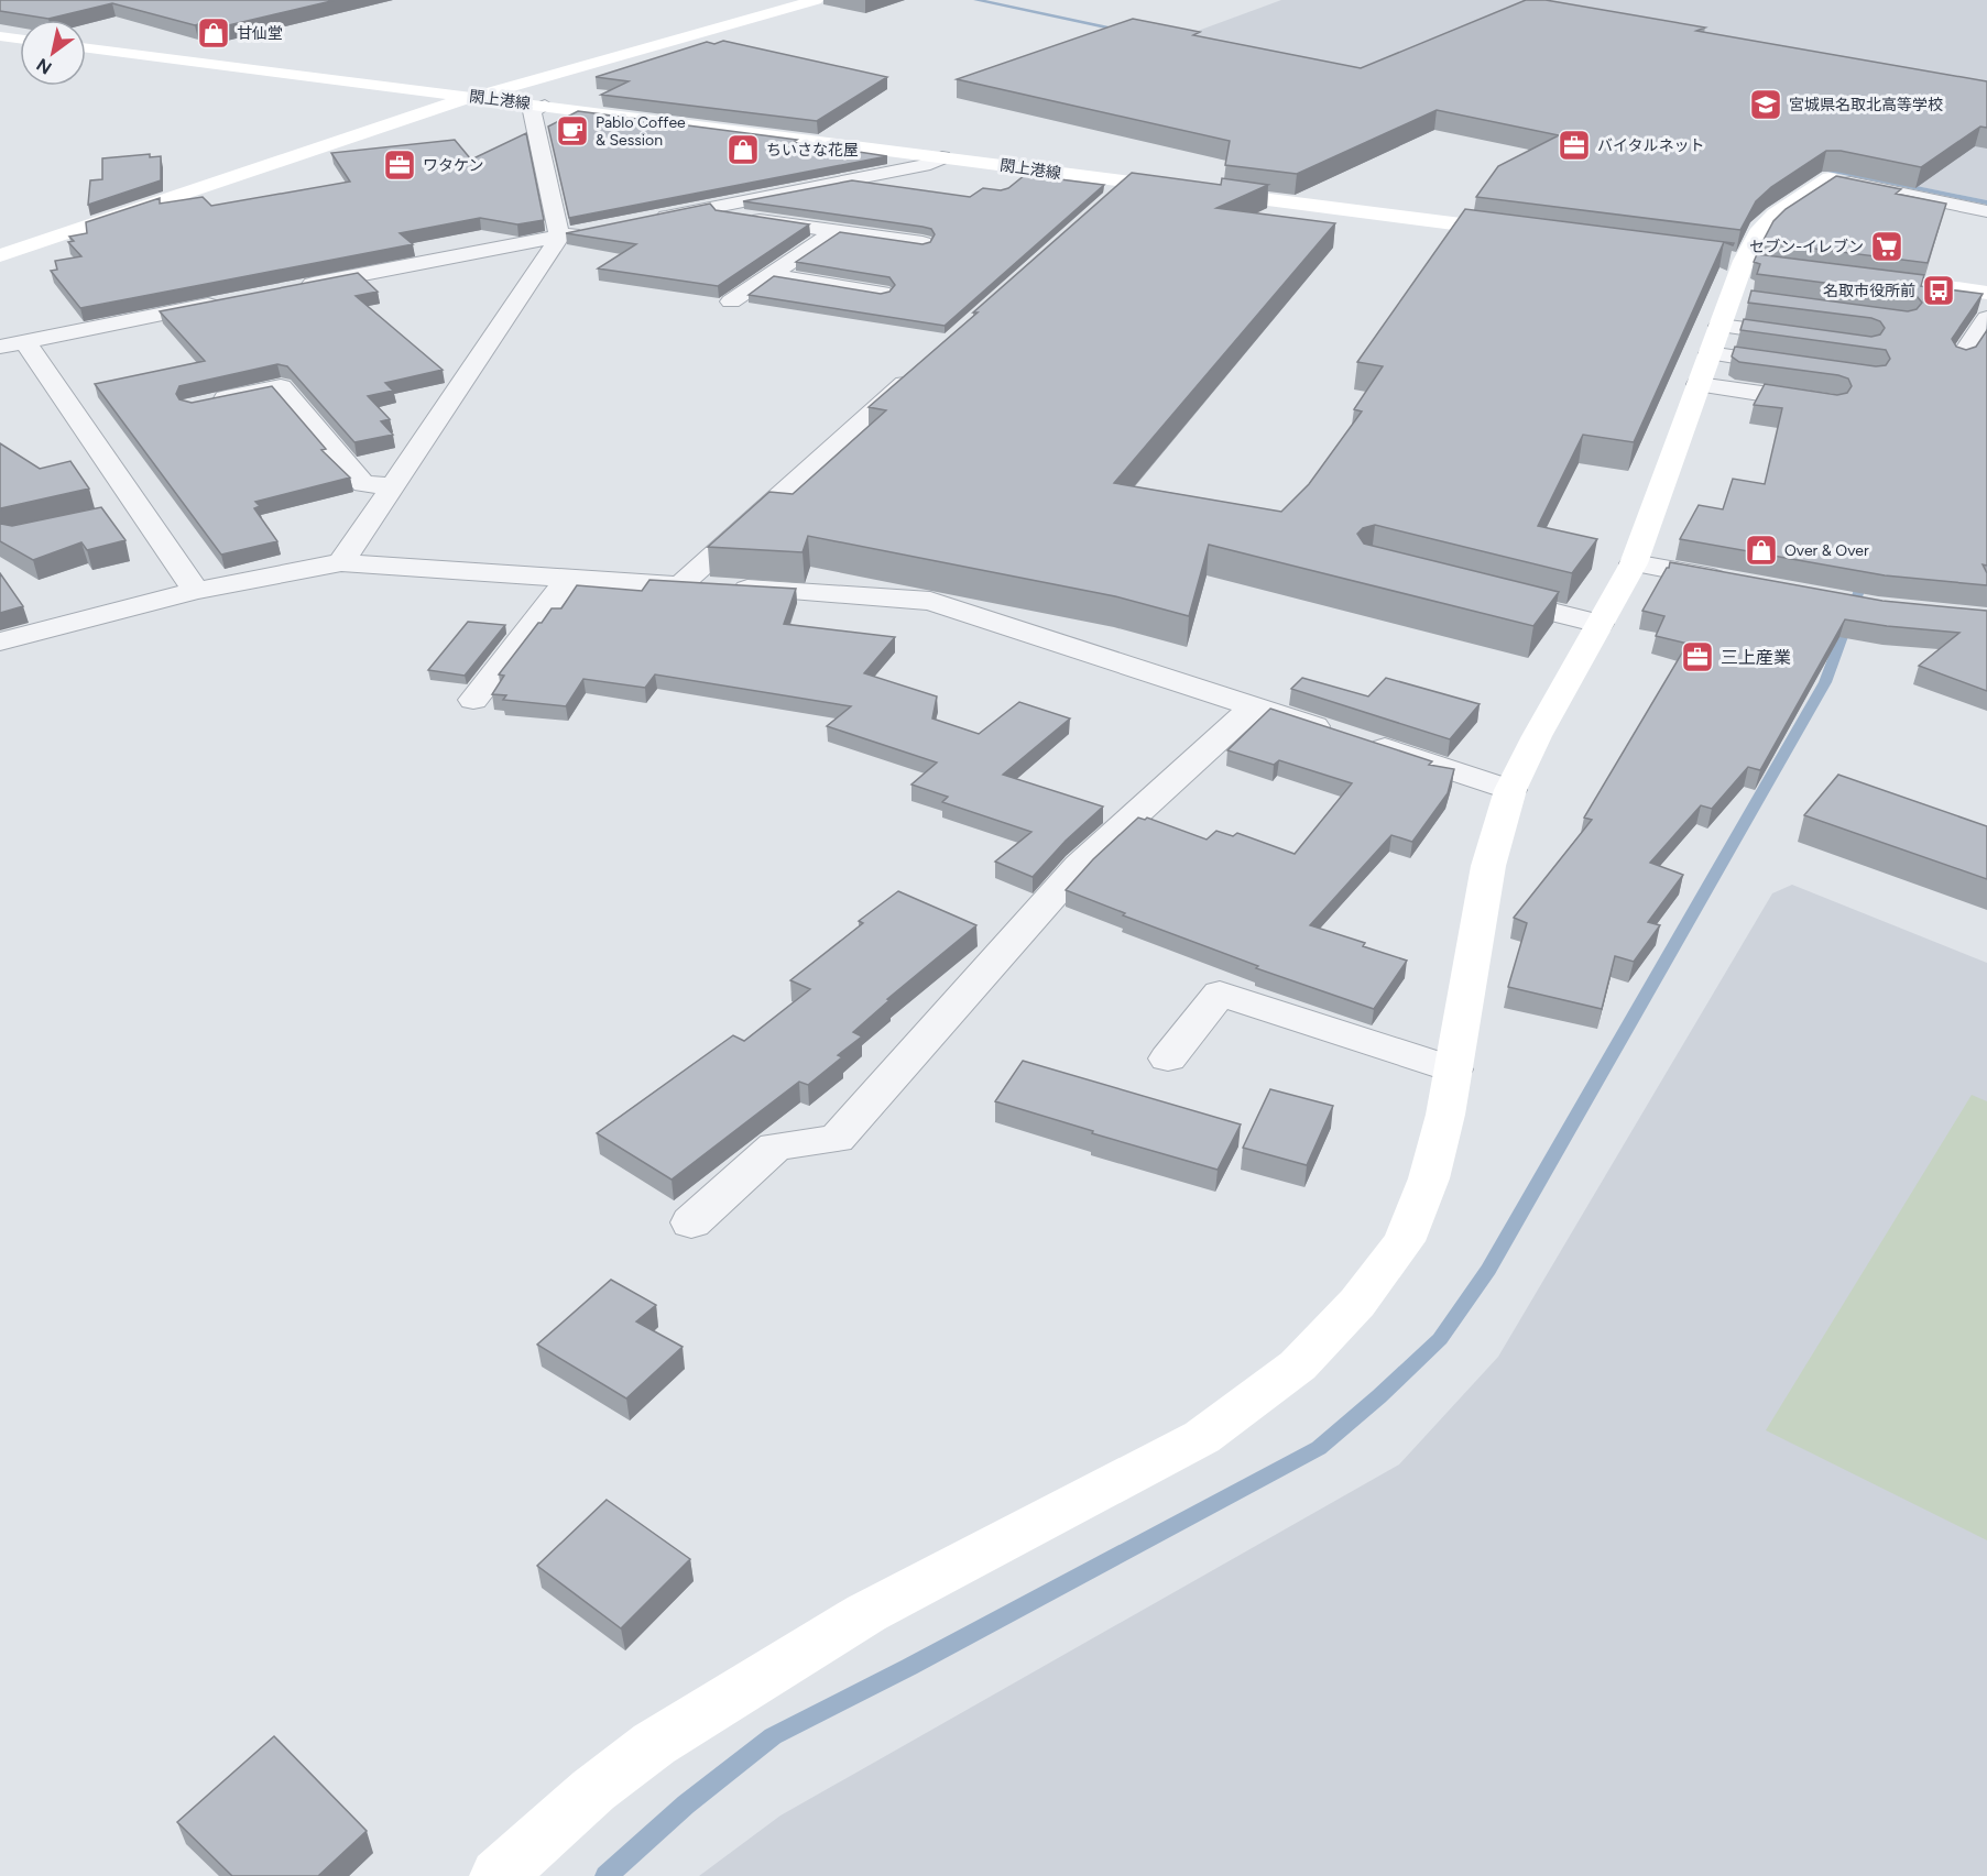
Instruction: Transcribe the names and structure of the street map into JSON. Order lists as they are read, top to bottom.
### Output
{
  "streets": {
    "street": ["閖上港線"]
  },
  "places": {
    "shop": ["甘仙堂", "ちいさな花屋", "Over & Over"],
    "school or university": ["宮城県名取北高等学校"],
    "cafe": ["Pablo Coffee & Session"],
    "office": ["バイタルネット", "ワタケン", "三上産業"],
    "supermarket": ["セブン-イレブン"],
    "bus stop": ["名取市役所前"]
  },
  "north": "bottom left"
}
